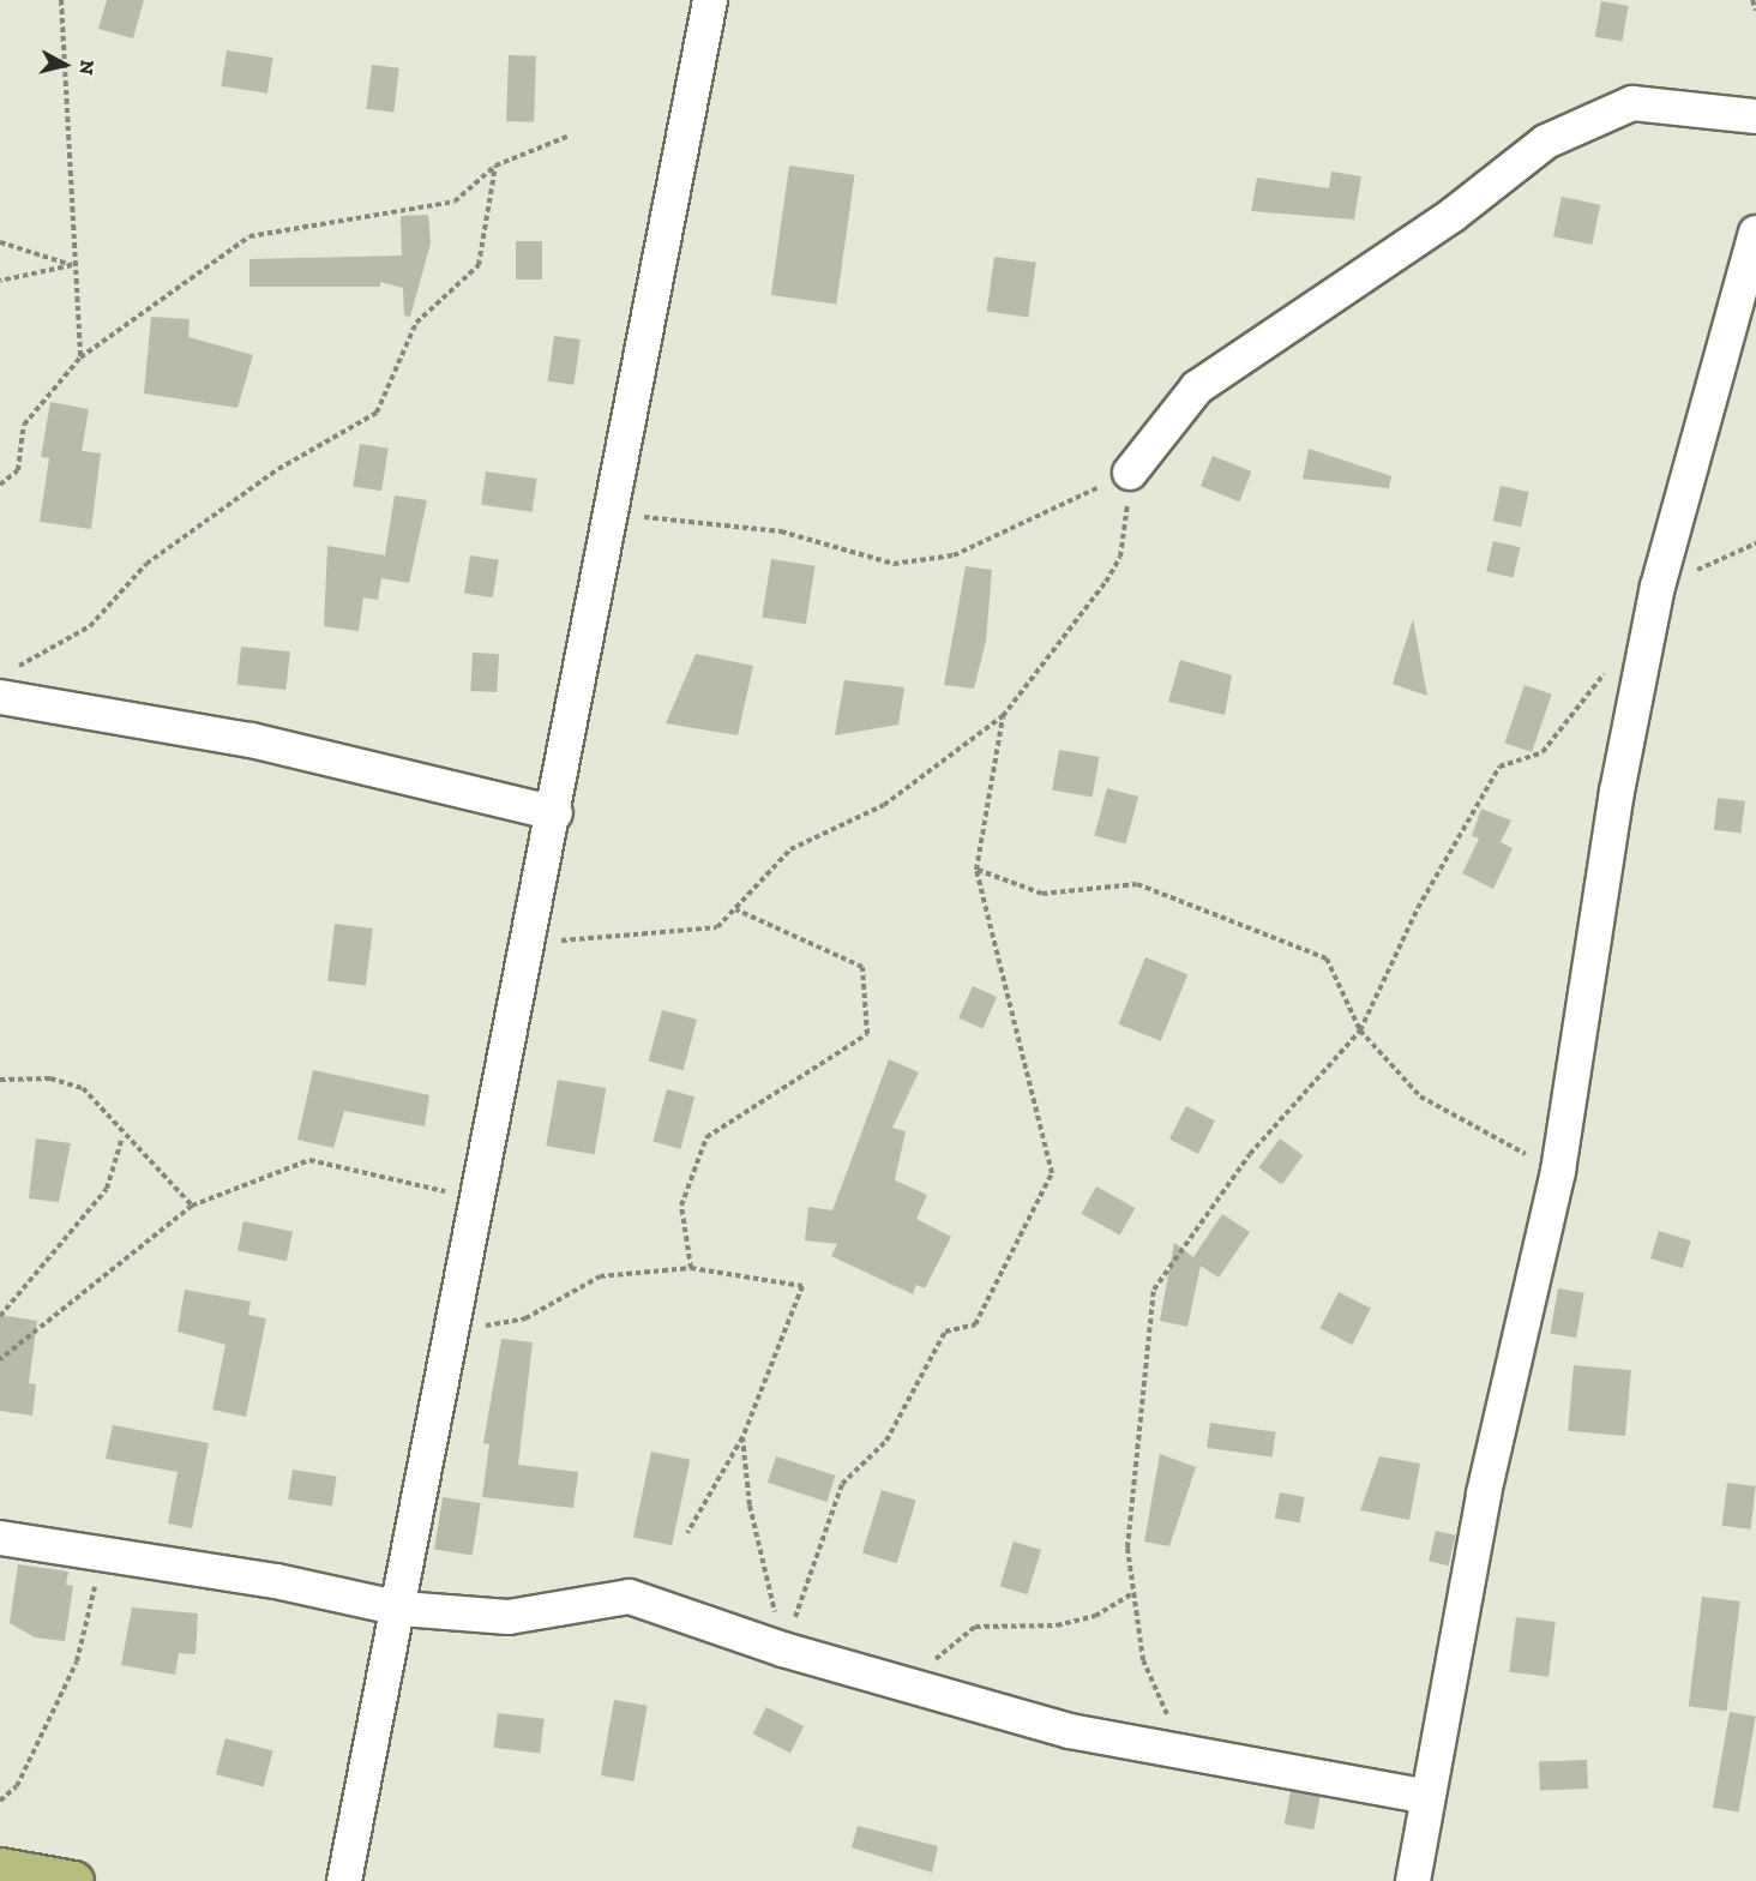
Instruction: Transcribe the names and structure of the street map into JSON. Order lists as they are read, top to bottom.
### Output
{
  "north": "right"
}
